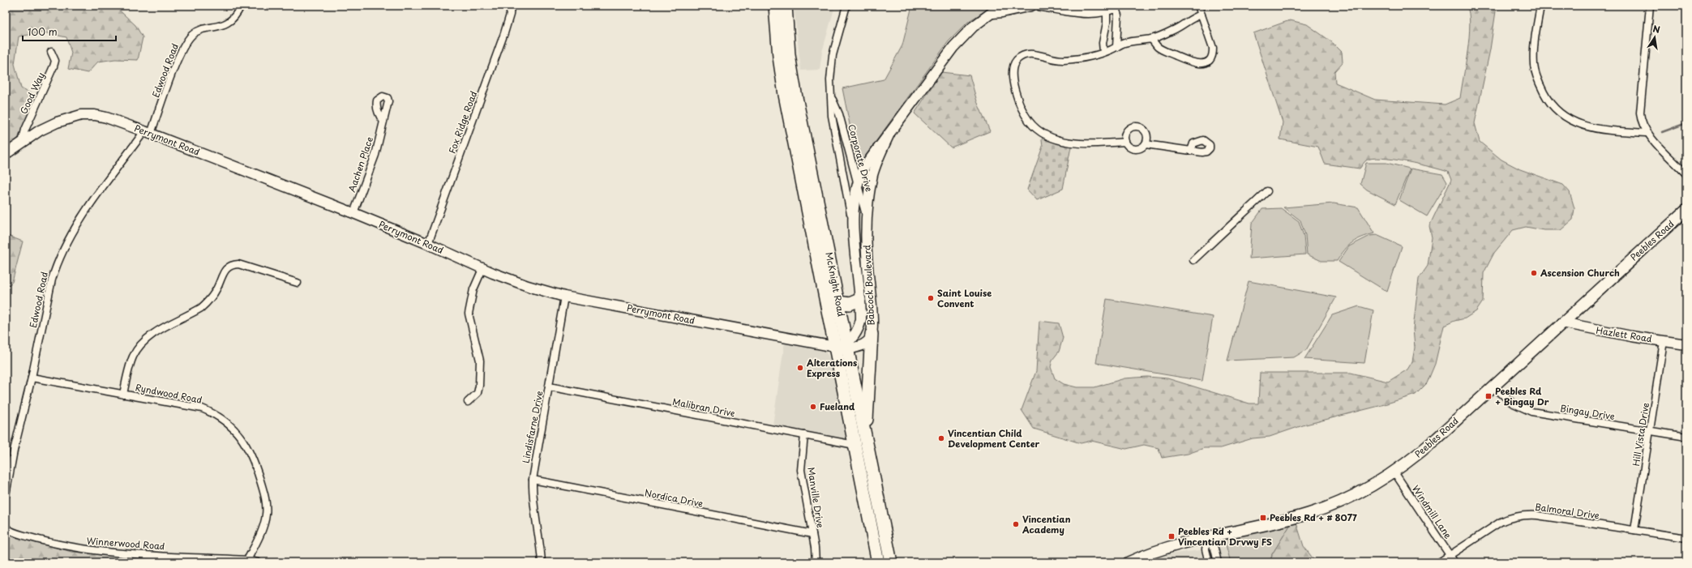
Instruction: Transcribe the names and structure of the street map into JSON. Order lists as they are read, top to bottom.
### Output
{
  "streets": {
    "highway": ["McKnight Road"],
    "main road": ["Peebles Road"],
    "street": [
      "Edwood Road",
      "Good Way",
      "Fox Ridge Road",
      "Perrymont Road",
      "Corporate Drive",
      "Aachen Place",
      "Babcock Boulevard",
      "Hazlett Road",
      "Ryndwood Road",
      "Malibran Drive",
      "Bingay Drive",
      "Lindisfarne Drive",
      "Hill Vista Drive",
      "Manville Drive",
      "Nordica Drive",
      "Balmoral Drive",
      "Windmill Lane",
      "Winnerwood Road"
    ]
  },
  "crossings": [
    ["Edwood Road", "Perrymont Road"],
    ["Edwood Road", "Ryndwood Road"],
    ["Good Way", "Perrymont Road"],
    ["Fox Ridge Road", "Perrymont Road"],
    ["Perrymont Road", "Aachen Place"],
    ["Perrymont Road", "McKnight Road"],
    ["Perrymont Road", "Babcock Boulevard"],
    ["Perrymont Road", "Lindisfarne Drive"],
    ["Corporate Drive", "Babcock Boulevard"],
    ["Peebles Road", "Hazlett Road"],
    ["Peebles Road", "Bingay Drive"],
    ["Peebles Road", "Windmill Lane"],
    ["McKnight Road", "Babcock Boulevard"],
    ["McKnight Road", "Malibran Drive"],
    ["Hazlett Road", "Hill Vista Drive"],
    ["Ryndwood Road", "Winnerwood Road"],
    ["Malibran Drive", "Lindisfarne Drive"],
    ["Malibran Drive", "Manville Drive"],
    ["Bingay Drive", "Hill Vista Drive"],
    ["Lindisfarne Drive", "Nordica Drive"],
    ["Hill Vista Drive", "Balmoral Drive"],
    ["Manville Drive", "Nordica Drive"],
    ["Balmoral Drive", "Windmill Lane"]
  ],
  "places": {
    "other": [
      "Ascension Church",
      "Saint Louise Convent",
      "Alterations Express",
      "Fueland",
      "Vincentian Child Development Center",
      "Vincentian Academy"
    ],
    "transit": ["Peebles Rd + Bingay Dr", "Peebles Rd + # 8077", "Peebles Rd + Vincentian Drvwy FS"]
  },
  "scale_bar": "100 m",
  "north": "top"
}
